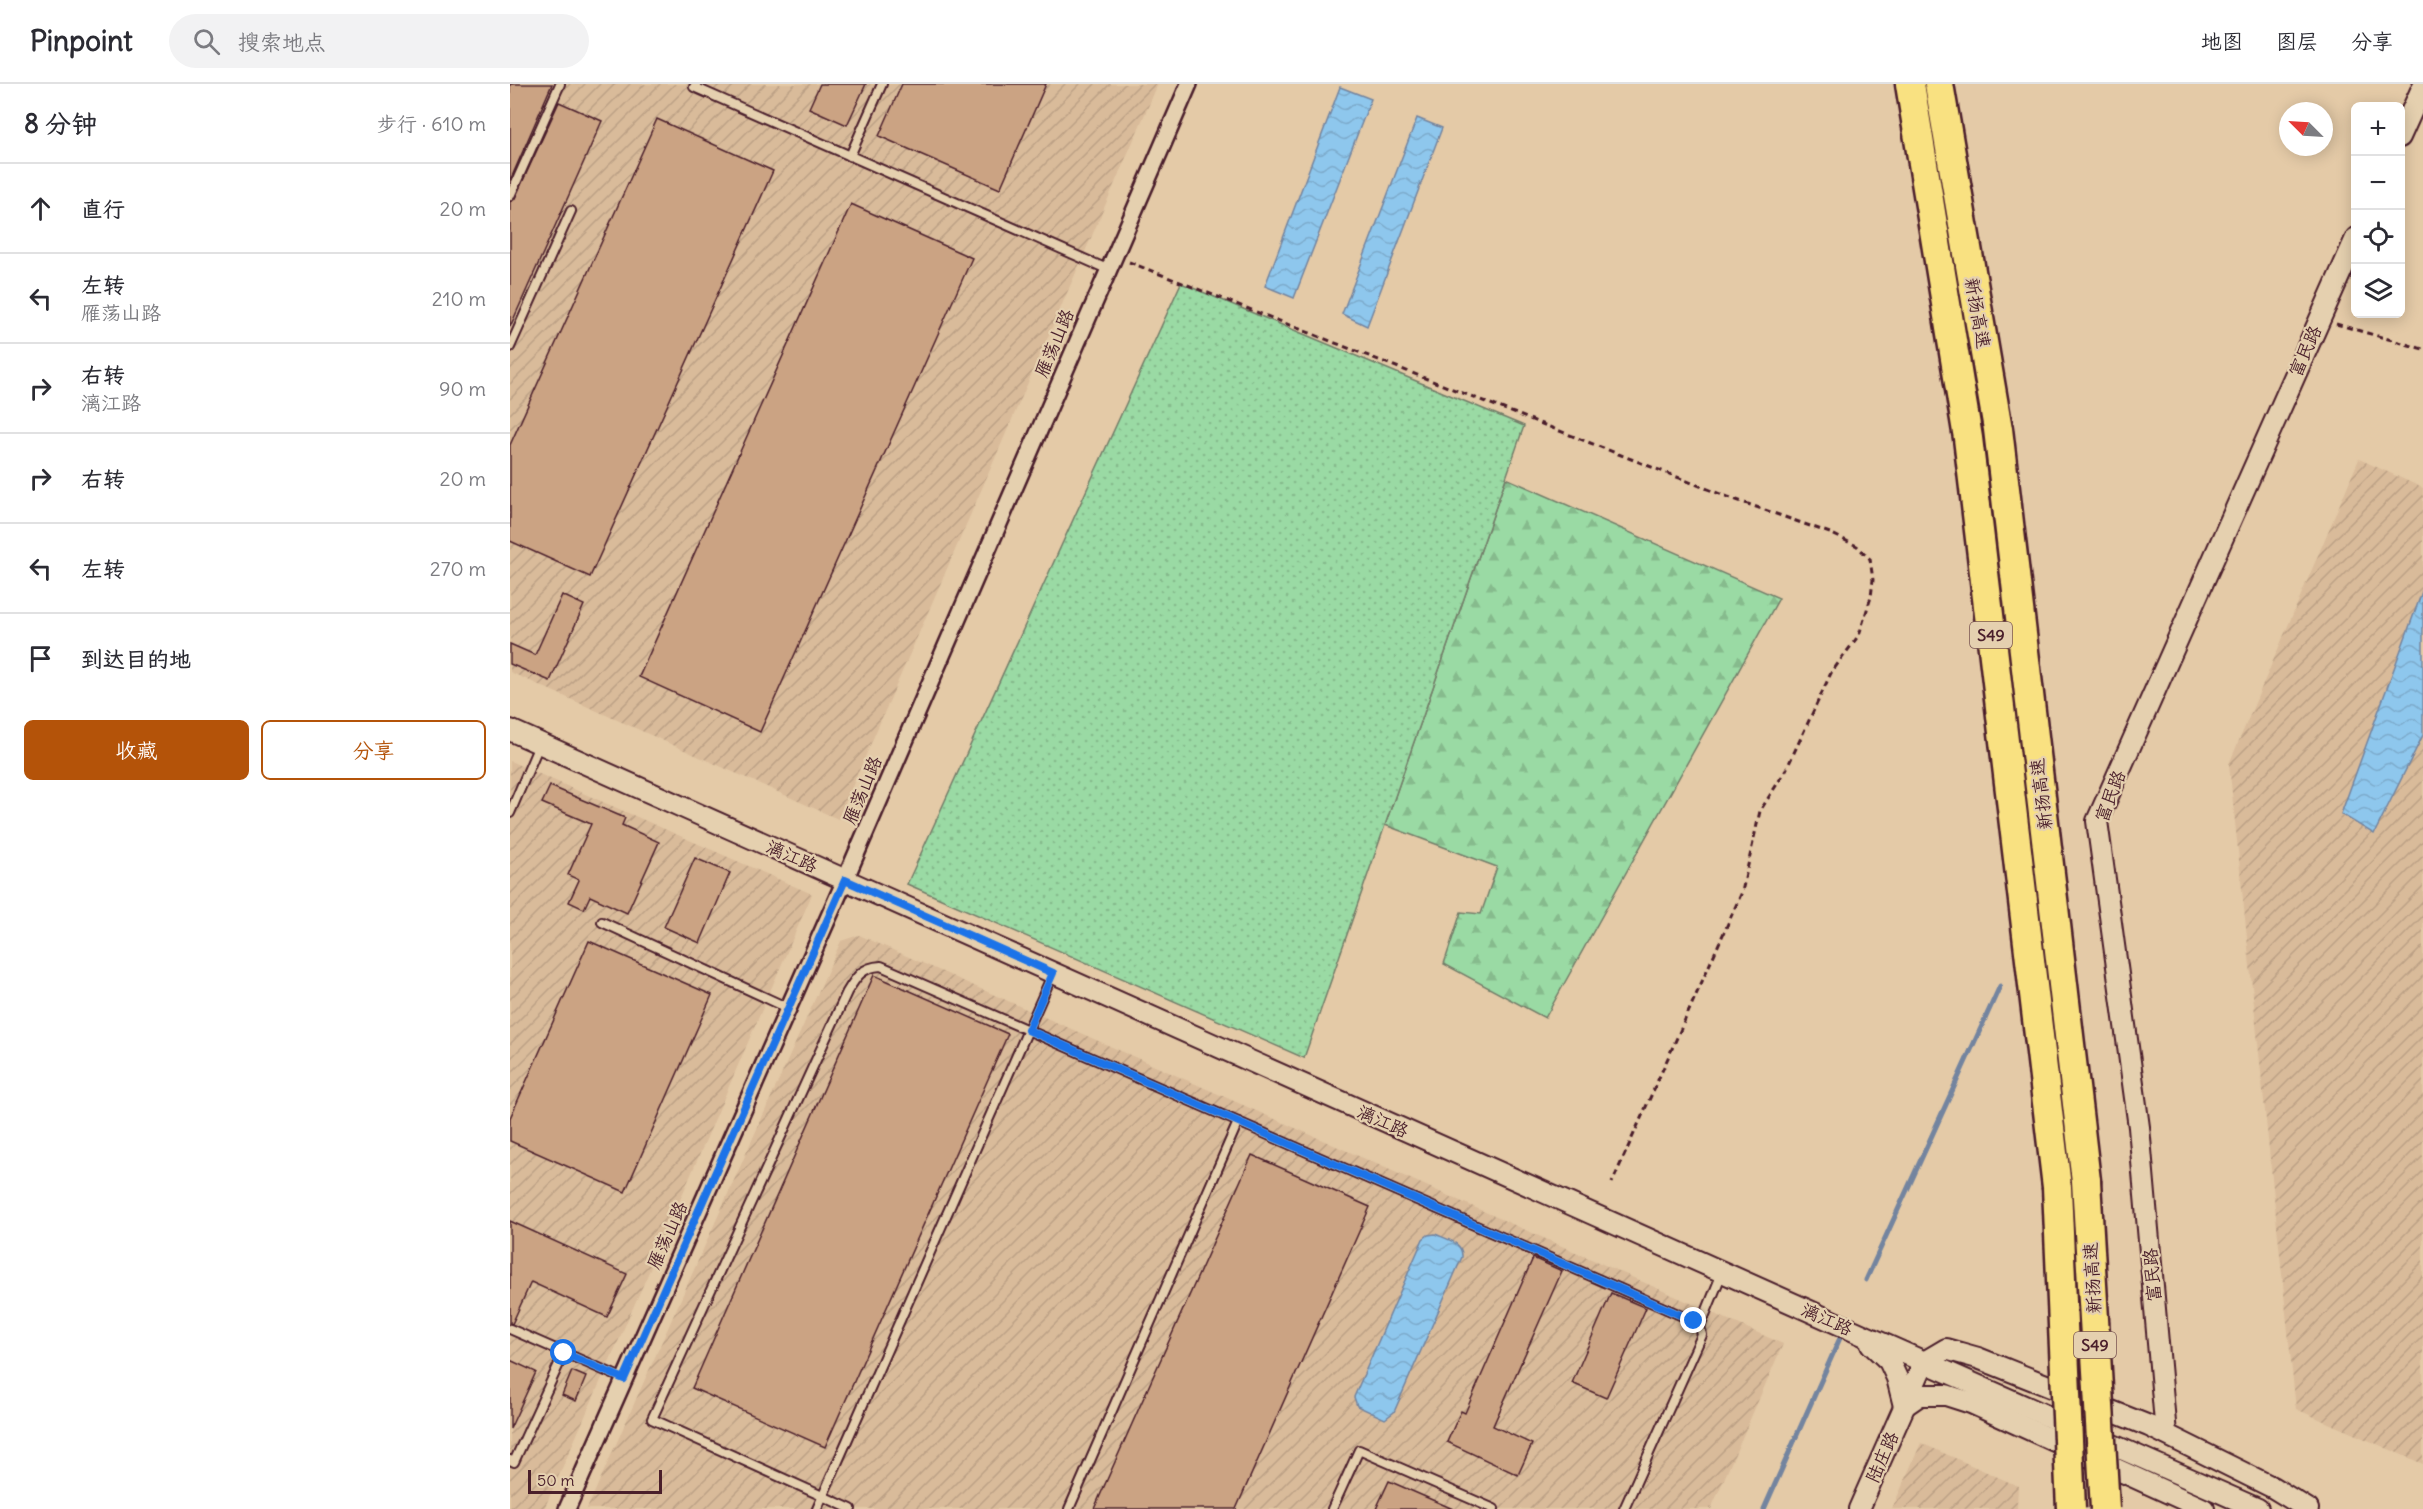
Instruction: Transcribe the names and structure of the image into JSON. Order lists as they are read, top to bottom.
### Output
{
  "streets": {
    "highway": ["新扬高速", "S49"],
    "street": [
      "雁荡山路",
      "富民路",
      "漓江路",
      "陆庄路"
    ]
  },
  "crossings": [
    ["雁荡山路", "漓江路"],
    ["漓江路", "陆庄路"]
  ],
  "scale_bar": "50 m",
  "north": "top left",
  "page": {
    "header": "Pinpoint",
    "search": "搜索地点",
    "nav": ["地图", "图层", "分享"],
    "heading": ["8 分钟", "步行 · 610 m"],
    "map_buttons": ["+", "−"],
    "list": [
      ["直行", "20 m"],
      ["左转", "雁荡山路", "210 m"],
      ["右转", "漓江路", "90 m"],
      ["右转", "20 m"],
      ["左转", "270 m"],
      "到达目的地"
    ],
    "buttons": ["收藏", "分享"],
    "scale": "50 m"
  }
}
